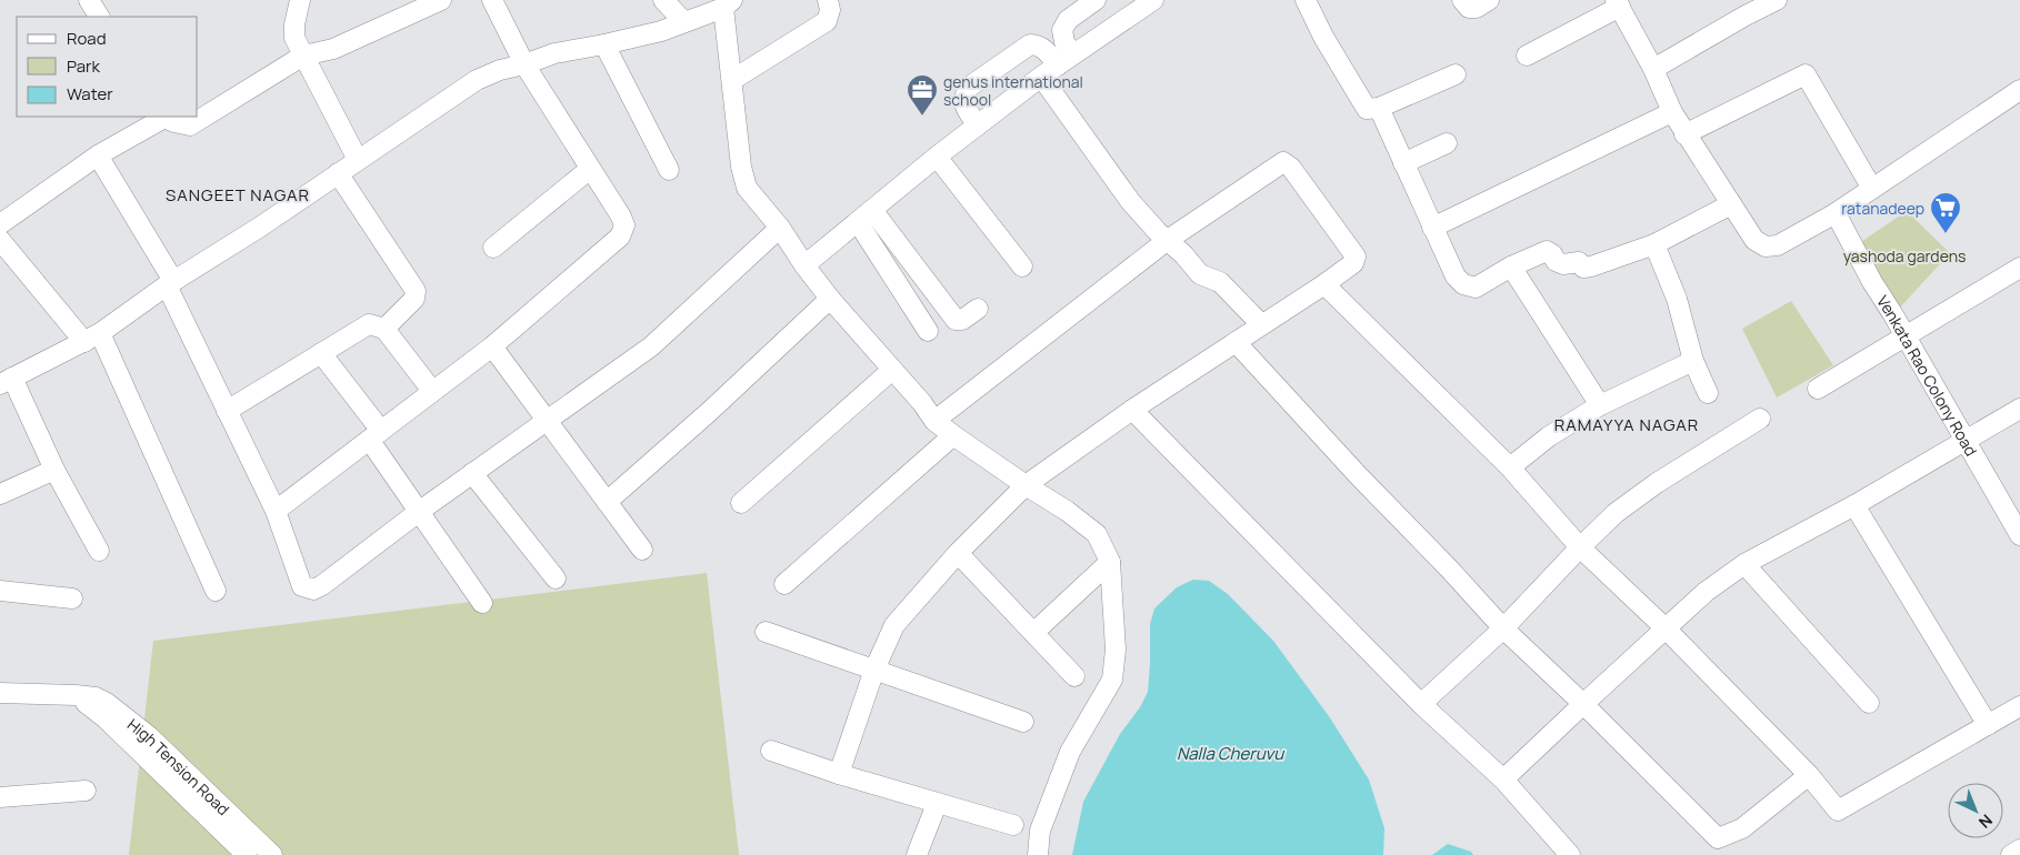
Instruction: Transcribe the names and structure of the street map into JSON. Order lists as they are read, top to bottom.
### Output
{
  "streets": {
    "street": ["Venkata Rao Colony Road", "High Tension Road"]
  },
  "districts": ["SANGEET NAGAR", "RAMAYYA NAGAR"],
  "water": ["Nalla Cheruvu"],
  "parks": ["yashoda gardens"],
  "places": {
    "office": ["genus international school"],
    "supermarket": ["ratanadeep"]
  },
  "legend": ["Road", "Park", "Water"],
  "north": "bottom right"
}
